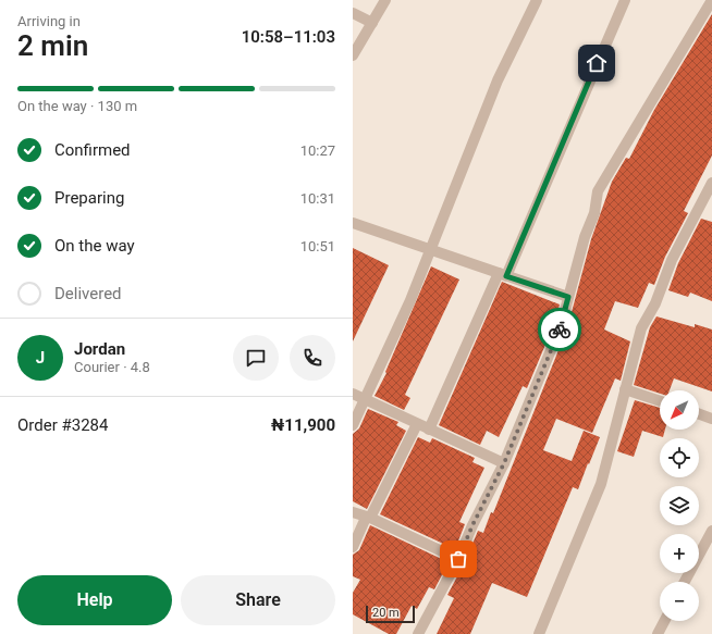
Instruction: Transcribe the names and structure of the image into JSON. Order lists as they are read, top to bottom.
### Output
{
  "scale_bar": "20 m",
  "north": "bottom left",
  "page": {
    "heading": ["2 min", "Arriving in", "10:58–11:03"],
    "panel": [
      "Jordan",
      "Courier · 4.8",
      "Order #3284",
      "₦11,900"
    ],
    "bar": "On the way · 130 m",
    "list": [
      ["Confirmed", "10:27"],
      ["Preparing", "10:31"],
      ["On the way", "10:51"],
      "Delivered"
    ],
    "round": "J",
    "map_buttons": ["+", "−"],
    "buttons": ["Help", "Share"],
    "scale": "20 m"
  }
}
